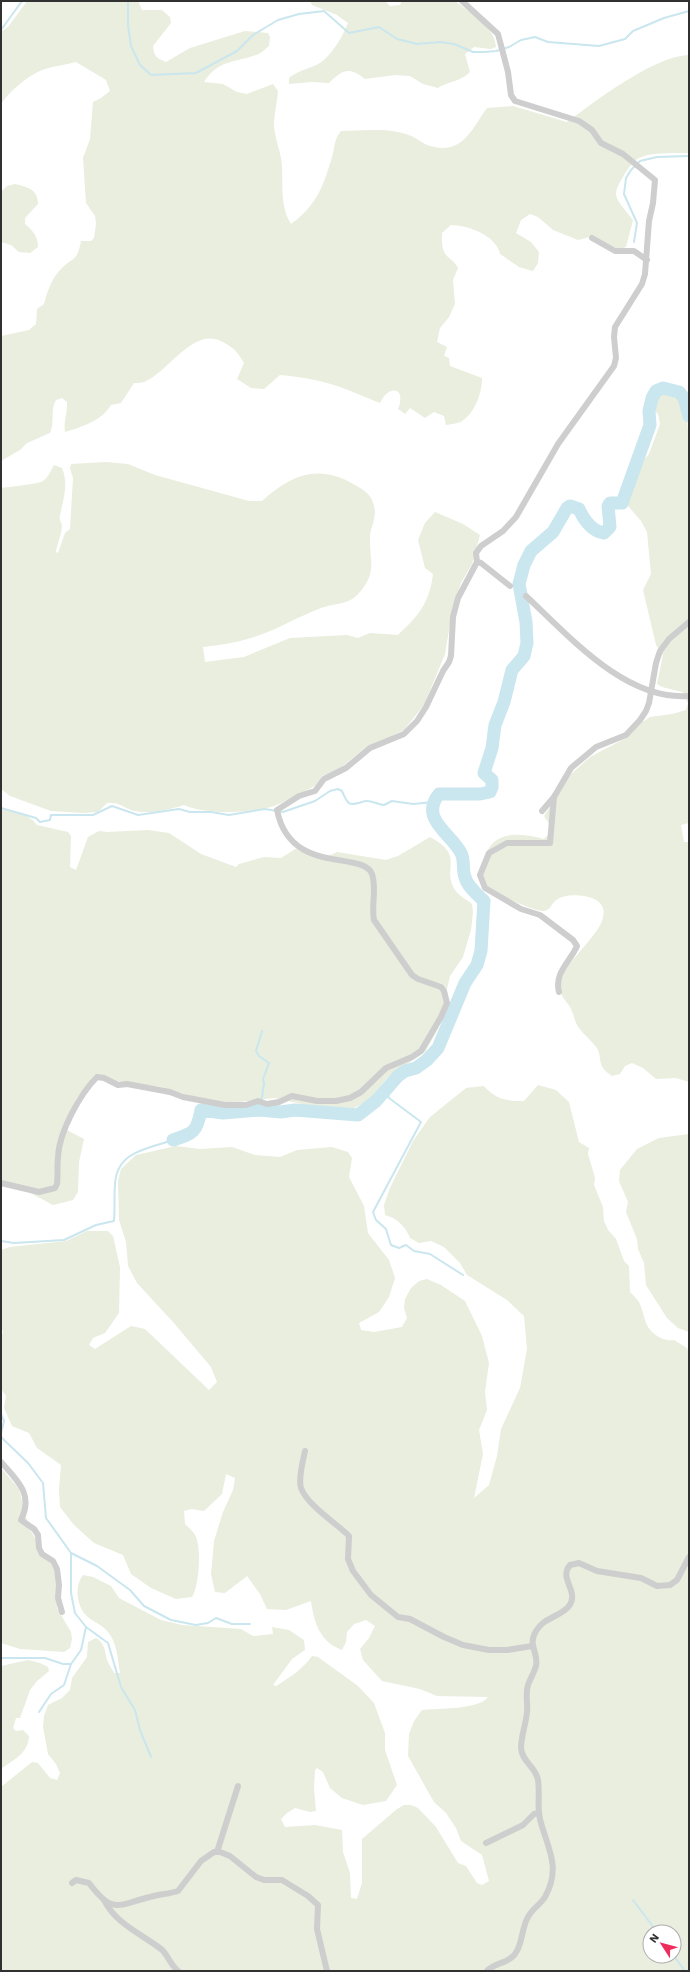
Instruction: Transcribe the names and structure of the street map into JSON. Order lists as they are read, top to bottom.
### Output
{
  "north": "top left"
}
